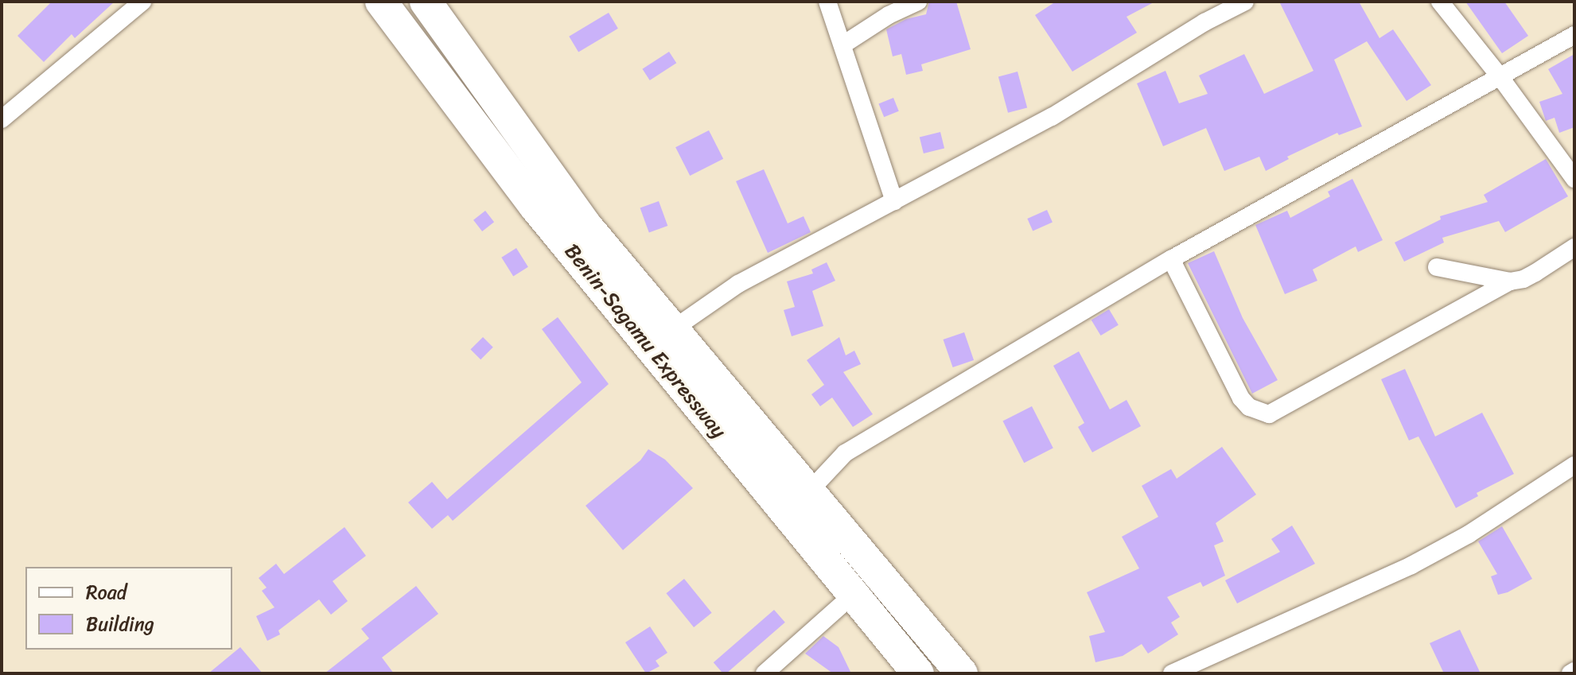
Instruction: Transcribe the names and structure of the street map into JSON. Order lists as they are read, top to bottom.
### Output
{
  "streets": {
    "highway": ["Benin-Sagamu Expressway"]
  },
  "legend": ["Road", "Building"]
}
